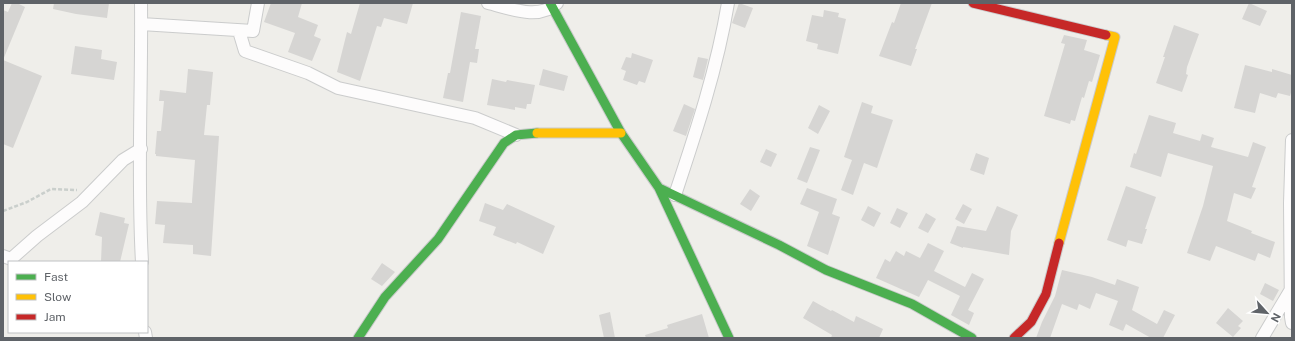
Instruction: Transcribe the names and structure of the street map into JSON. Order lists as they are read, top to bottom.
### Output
{
  "legend": ["Fast", "Slow", "Jam"],
  "north": "bottom right"
}
